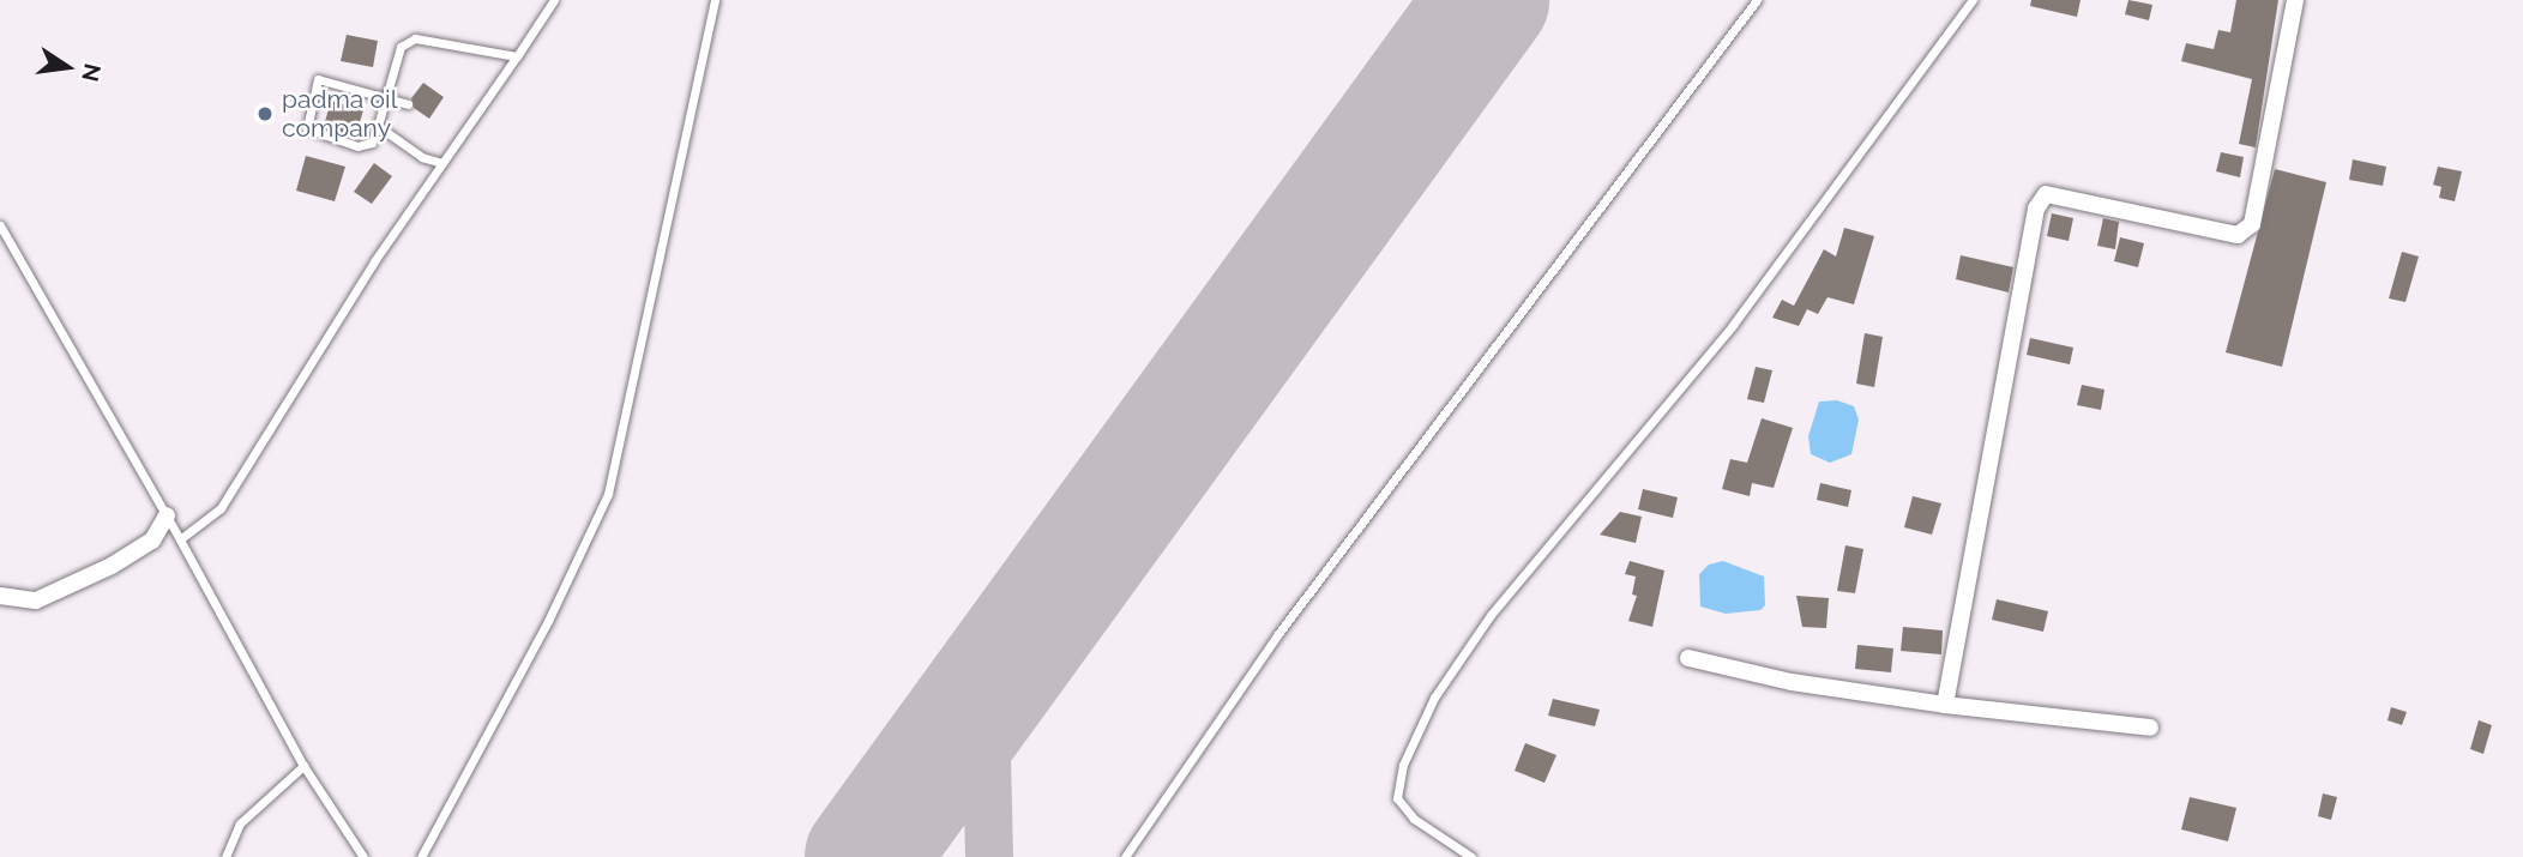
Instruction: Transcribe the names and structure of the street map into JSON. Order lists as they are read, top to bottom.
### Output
{
  "places": ["padma oil company"],
  "north": "right"
}
